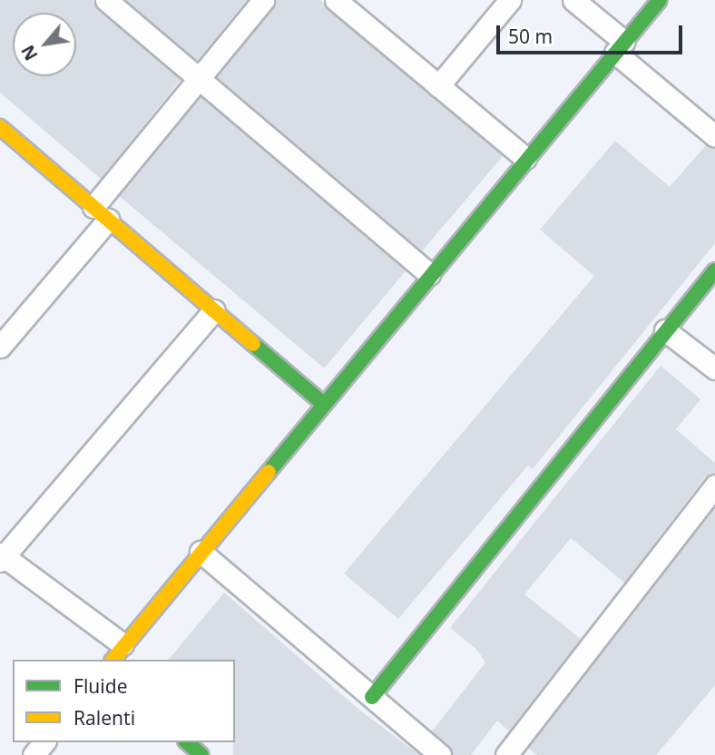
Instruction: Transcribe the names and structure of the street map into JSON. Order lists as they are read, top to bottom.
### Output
{
  "legend": ["Fluide", "Ralenti"],
  "scale_bar": "50 m",
  "north": "bottom left"
}
